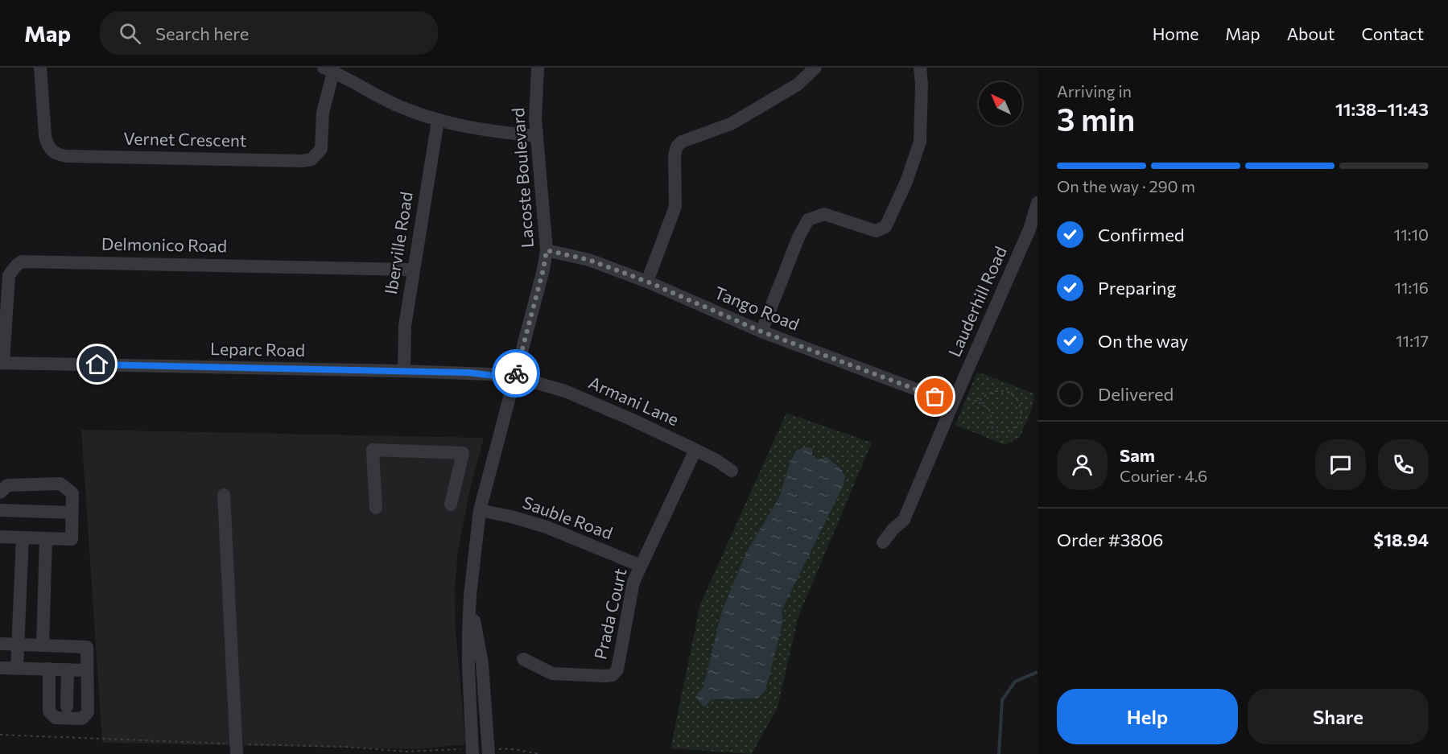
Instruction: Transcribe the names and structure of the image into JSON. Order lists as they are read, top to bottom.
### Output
{
  "streets": {
    "street": [
      "Vernet Crescent",
      "Lacoste Boulevard",
      "Iberville Road",
      "Delmonico Road",
      "Lauderhill Road",
      "Tango Road",
      "Leparc Road",
      "Armani Lane",
      "Sauble Road",
      "Prada Court"
    ]
  },
  "crossings": [
    ["Lacoste Boulevard", "Tango Road"],
    ["Lacoste Boulevard", "Leparc Road"],
    ["Lacoste Boulevard", "Armani Lane"],
    ["Lacoste Boulevard", "Sauble Road"],
    ["Iberville Road", "Delmonico Road"],
    ["Iberville Road", "Leparc Road"],
    ["Delmonico Road", "Leparc Road"],
    ["Lauderhill Road", "Tango Road"],
    ["Leparc Road", "Armani Lane"],
    ["Armani Lane", "Prada Court"],
    ["Sauble Road", "Prada Court"]
  ],
  "north": "top left",
  "page": {
    "header": "Map",
    "search": "Search here",
    "nav": [
      "Home",
      "Map",
      "About",
      "Contact"
    ],
    "heading": ["3 min", "Arriving in", "11:38–11:43"],
    "panel": [
      "Sam",
      "Courier · 4.6",
      "Order #3806",
      "$18.94"
    ],
    "bar": "On the way · 290 m",
    "list": [
      ["Confirmed", "11:10"],
      ["Preparing", "11:16"],
      ["On the way", "11:17"],
      "Delivered"
    ],
    "buttons": ["Help", "Share"]
  }
}
